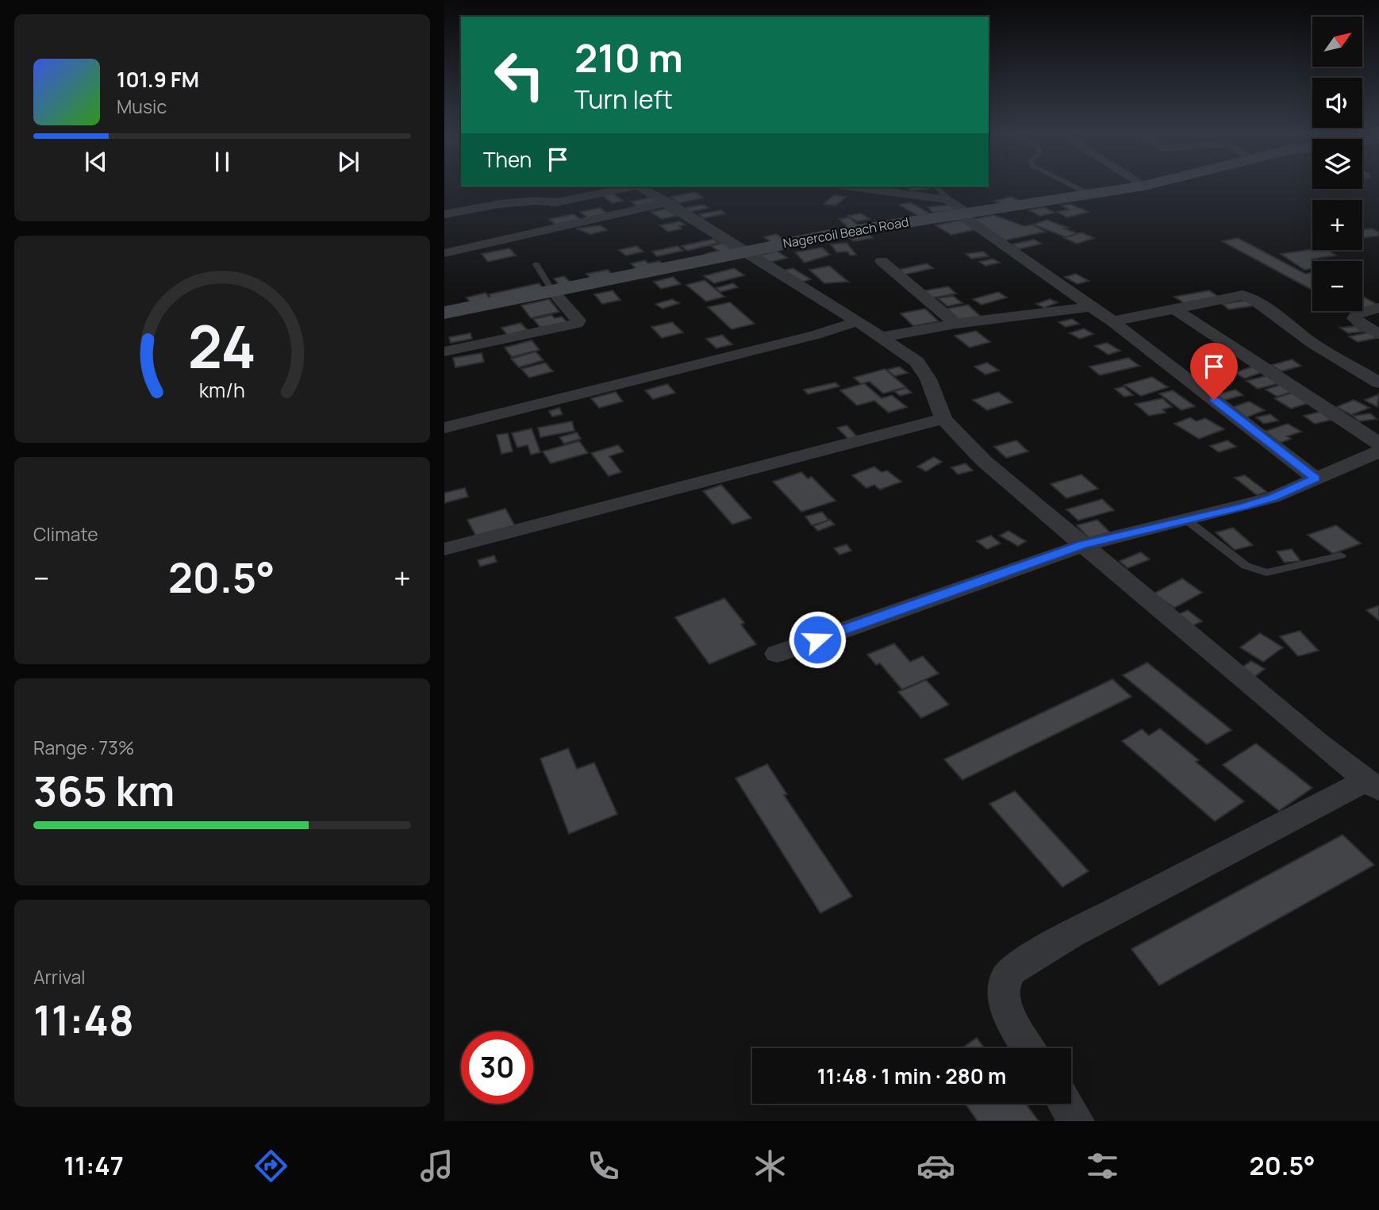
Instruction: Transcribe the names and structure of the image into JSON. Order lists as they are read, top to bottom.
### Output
{
  "streets": {
    "main road": ["Nagercoil Beach Road"]
  },
  "north": "top right",
  "page": {
    "map_buttons": ["+", "−"],
    "turn": ["210 m", "Turn left"],
    "song": ["101.9 FM", "Music"],
    "then": "Then",
    "tile": [
      "Climate",
      ["Range · 73%", "365 km"],
      ["Arrival", "11:48"]
    ],
    "heat": ["−", "20.5°", "+"],
    "limit": "30",
    "trip": "11:48 · 1 min · 280 m",
    "tabs": ["11:47", "20.5°"],
    "gauge": ["24", "km/h"]
  }
}
